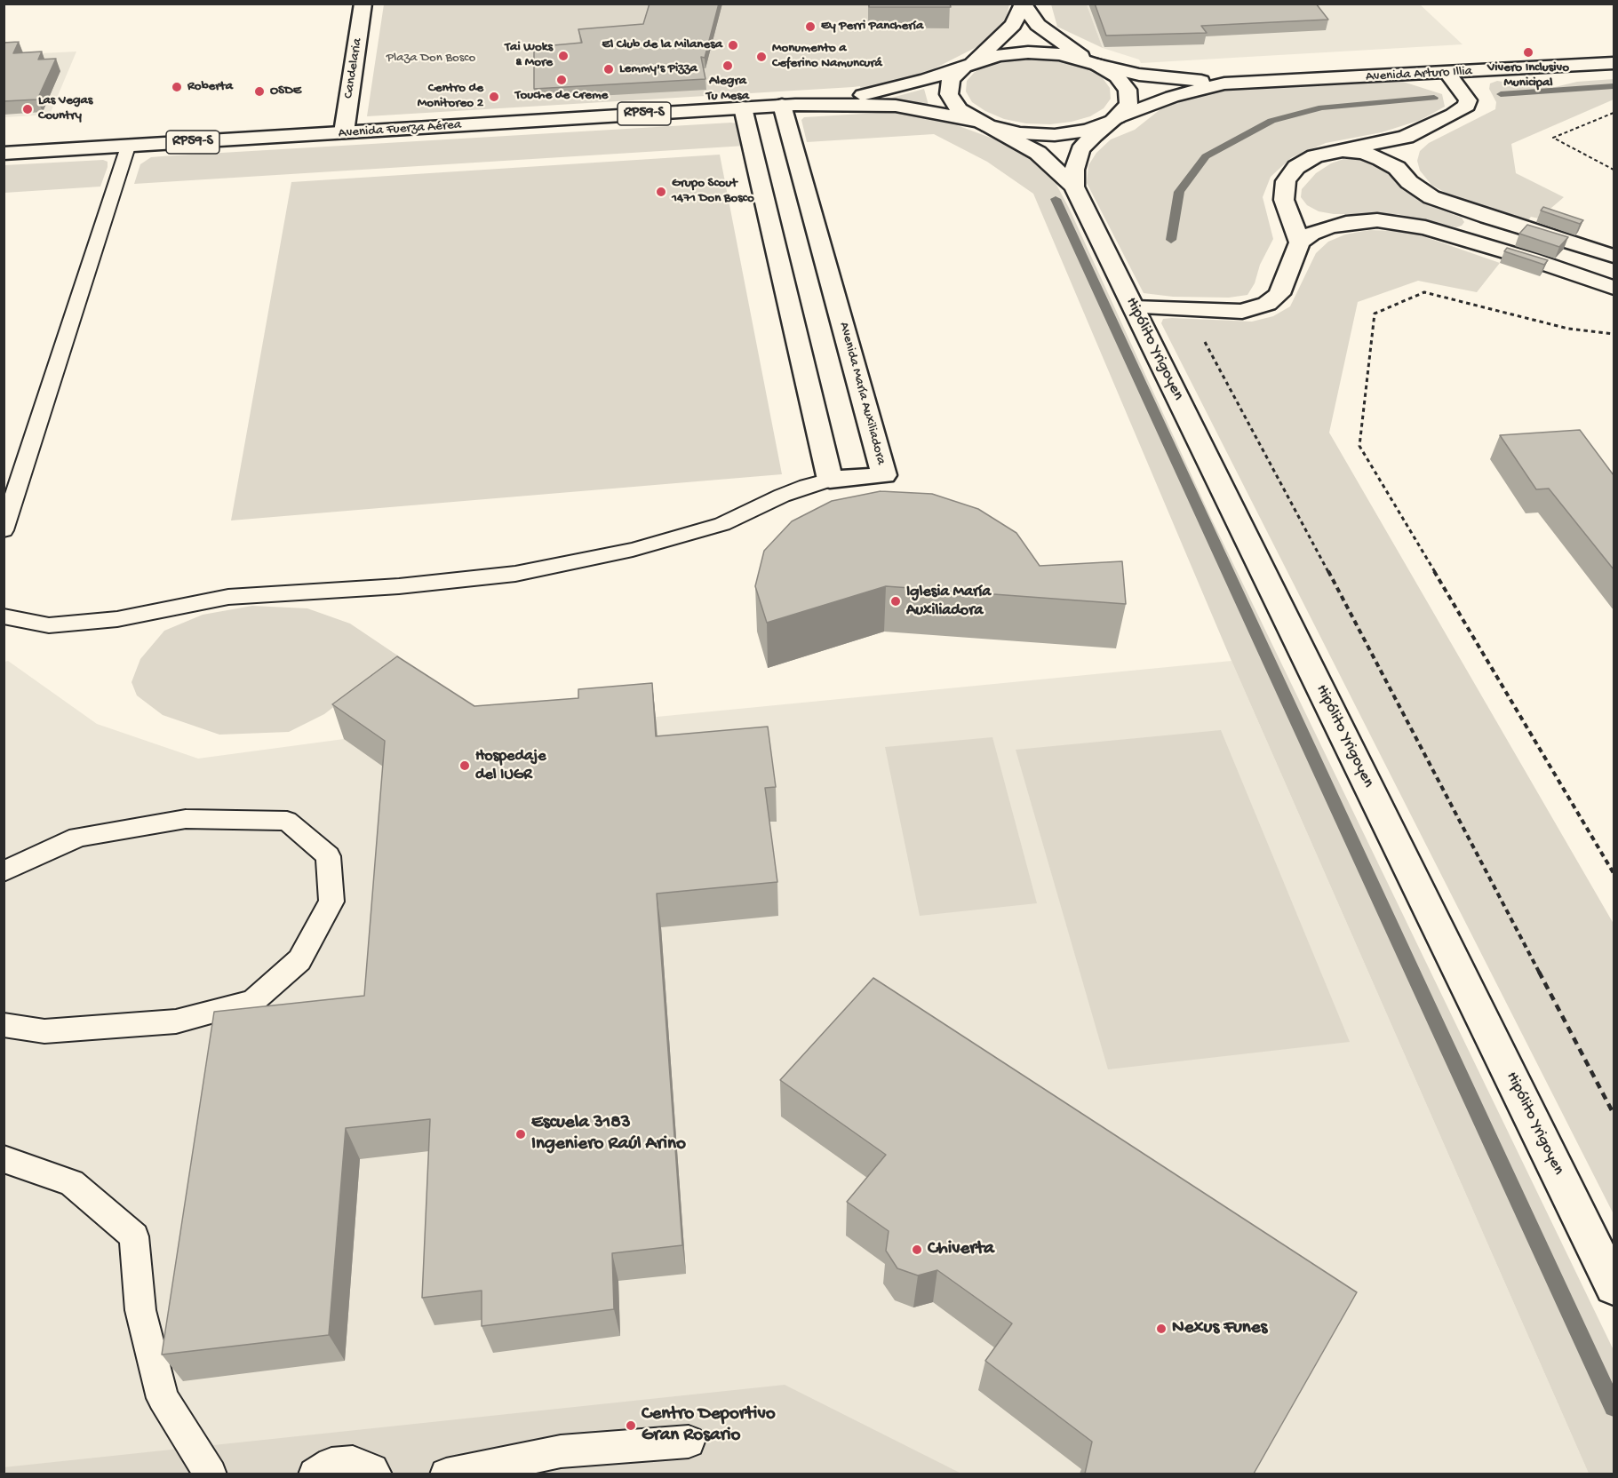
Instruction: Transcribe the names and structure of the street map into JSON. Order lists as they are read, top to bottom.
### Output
{
  "streets": {
    "main road": [
      "Candelaria",
      "Avenida Arturo Illia",
      "RP59-S",
      "Avenida Fuerza Aérea",
      "Hipólito Yrigoyen",
      "Avenida María Auxiliadora"
    ]
  },
  "crossings": [
    ["Candelaria", "Avenida Fuerza Aérea"],
    ["Avenida Arturo Illia", "RP59-S"],
    ["Avenida Arturo Illia", "Avenida Fuerza Aérea"],
    ["RP59-S", "Avenida Fuerza Aérea"],
    ["RP59-S", "Hipólito Yrigoyen"],
    ["Avenida Fuerza Aérea", "Hipólito Yrigoyen"],
    ["Avenida Fuerza Aérea", "Avenida María Auxiliadora"]
  ],
  "parks": ["Plaza Don Bosco"],
  "places": [
    "Ey Perri Panchería",
    "El Club de la Milanesa",
    "Vivero Inclusivo Municipal",
    "Tai Woks & More",
    "Monumento a Ceferino Namuncurá",
    "Alegra Tu Mesa",
    "Lemmy's Pizza",
    "Touche de Creme",
    "Roberta",
    "OSDE",
    "Centro de Monitoreo 2",
    "Las Vegas Country",
    "Grupo Scout 1471 Don Bosco",
    "Iglesia María Auxiliadora",
    "Hospedaje del IUGR",
    "Escuela 3183 Ingeniero Raúl Arino",
    "Chiverta",
    "Nexus Funes",
    "Centro Deportivo Gran Rosario"
  ]
}
